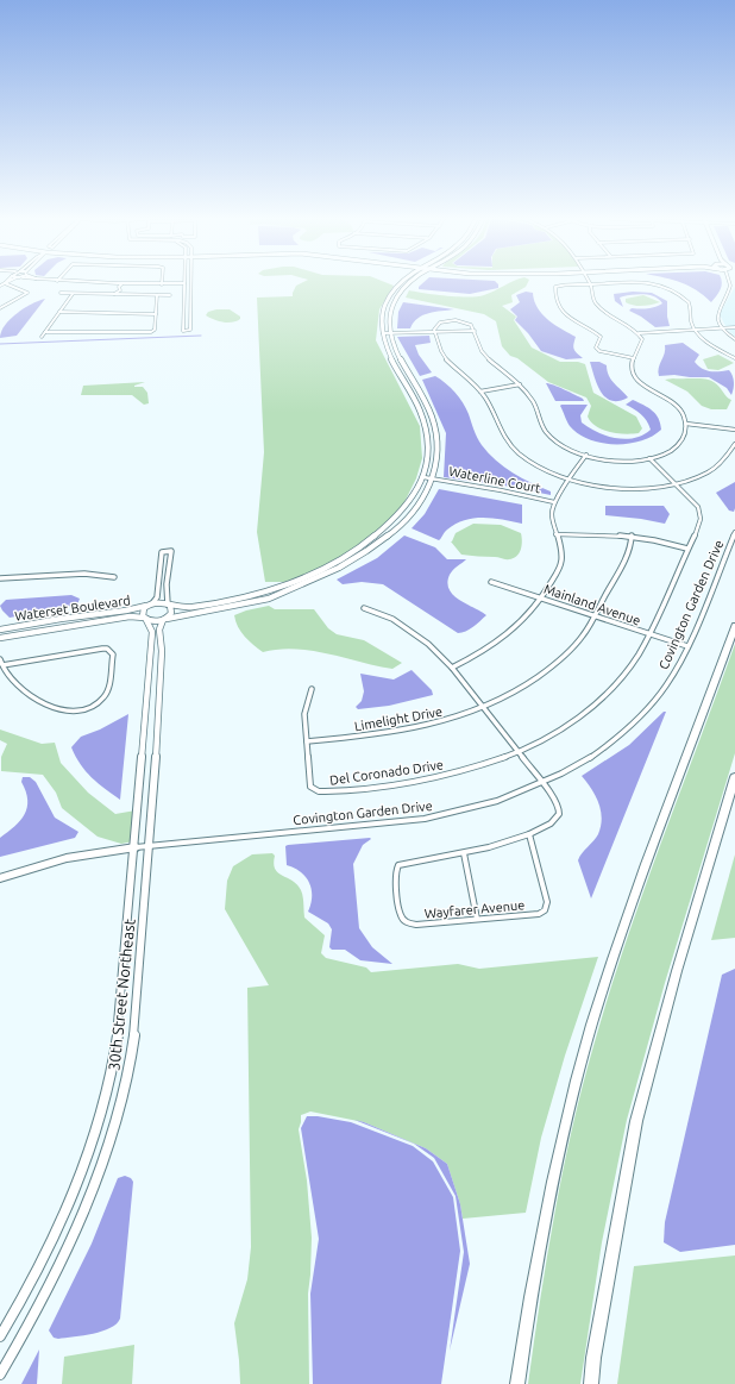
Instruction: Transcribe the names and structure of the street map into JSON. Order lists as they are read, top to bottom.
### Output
{
  "streets": {
    "street": [
      "Waterline Court",
      "Mainland Avenue",
      "Covington Garden Drive",
      "Waterset Boulevard",
      "Limelight Drive",
      "Del Coronado Drive",
      "Wayfarer Avenue",
      "30th Street Northeast"
    ]
  },
  "crossings": [
    ["Mainland Avenue", "Covington Garden Drive"],
    ["Mainland Avenue", "Limelight Drive"],
    ["Mainland Avenue", "Del Coronado Drive"],
    ["Covington Garden Drive", "Wayfarer Avenue"],
    ["Covington Garden Drive", "30th Street Northeast"],
    ["Waterset Boulevard", "30th Street Northeast"],
    ["Limelight Drive", "Del Coronado Drive"],
    ["Limelight Drive", "Wayfarer Avenue"],
    ["Del Coronado Drive", "Wayfarer Avenue"]
  ]
}
